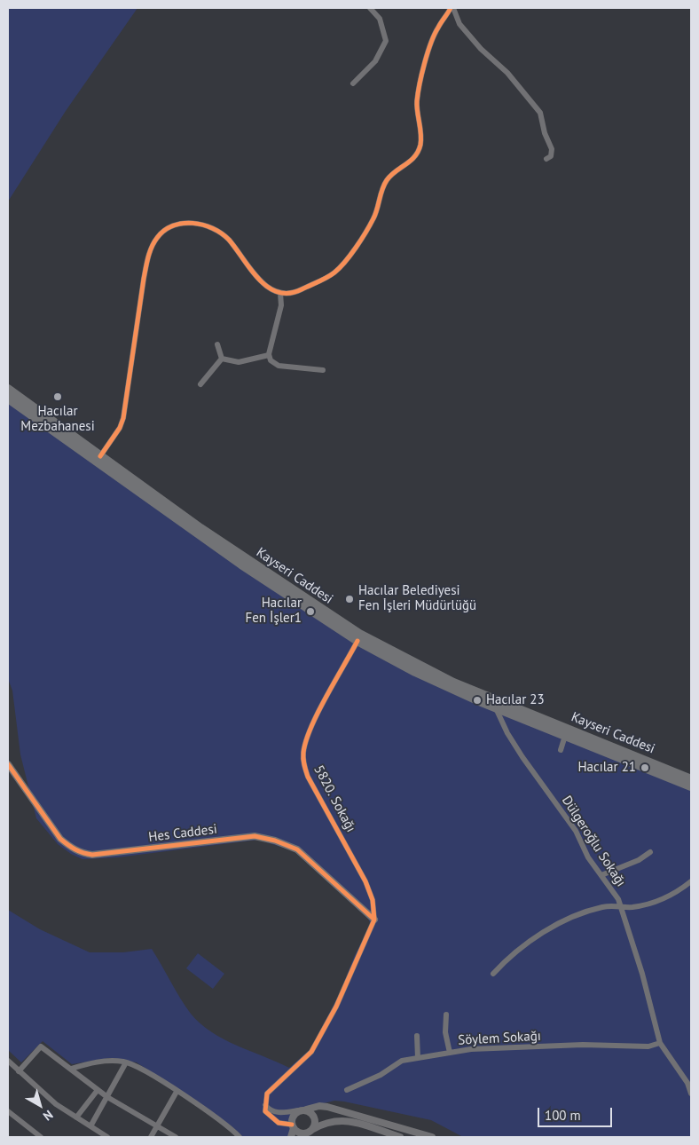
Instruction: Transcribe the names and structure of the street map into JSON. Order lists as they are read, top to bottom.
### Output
{
  "streets": {
    "main road": ["Kayseri Caddesi"],
    "street": [
      "5820. Sokağı",
      "Hes Caddesi",
      "Dülgeroğlu Sokağı",
      "Söylem Sokağı"
    ]
  },
  "crossings": [
    ["Kayseri Caddesi", "5820. Sokağı"],
    ["Kayseri Caddesi", "Dülgeroğlu Sokağı"],
    ["5820. Sokağı", "Hes Caddesi"],
    ["Dülgeroğlu Sokağı", "Söylem Sokağı"]
  ],
  "places": [
    "Hacılar Mezbahanesi",
    "Hacılar Belediyesi Fen İşleri Müdürlüğü",
    "Hacılar Fen İşler1",
    "Hacılar 23",
    "Hacılar 21"
  ],
  "scale_bar": "100 m",
  "north": "bottom right"
}
